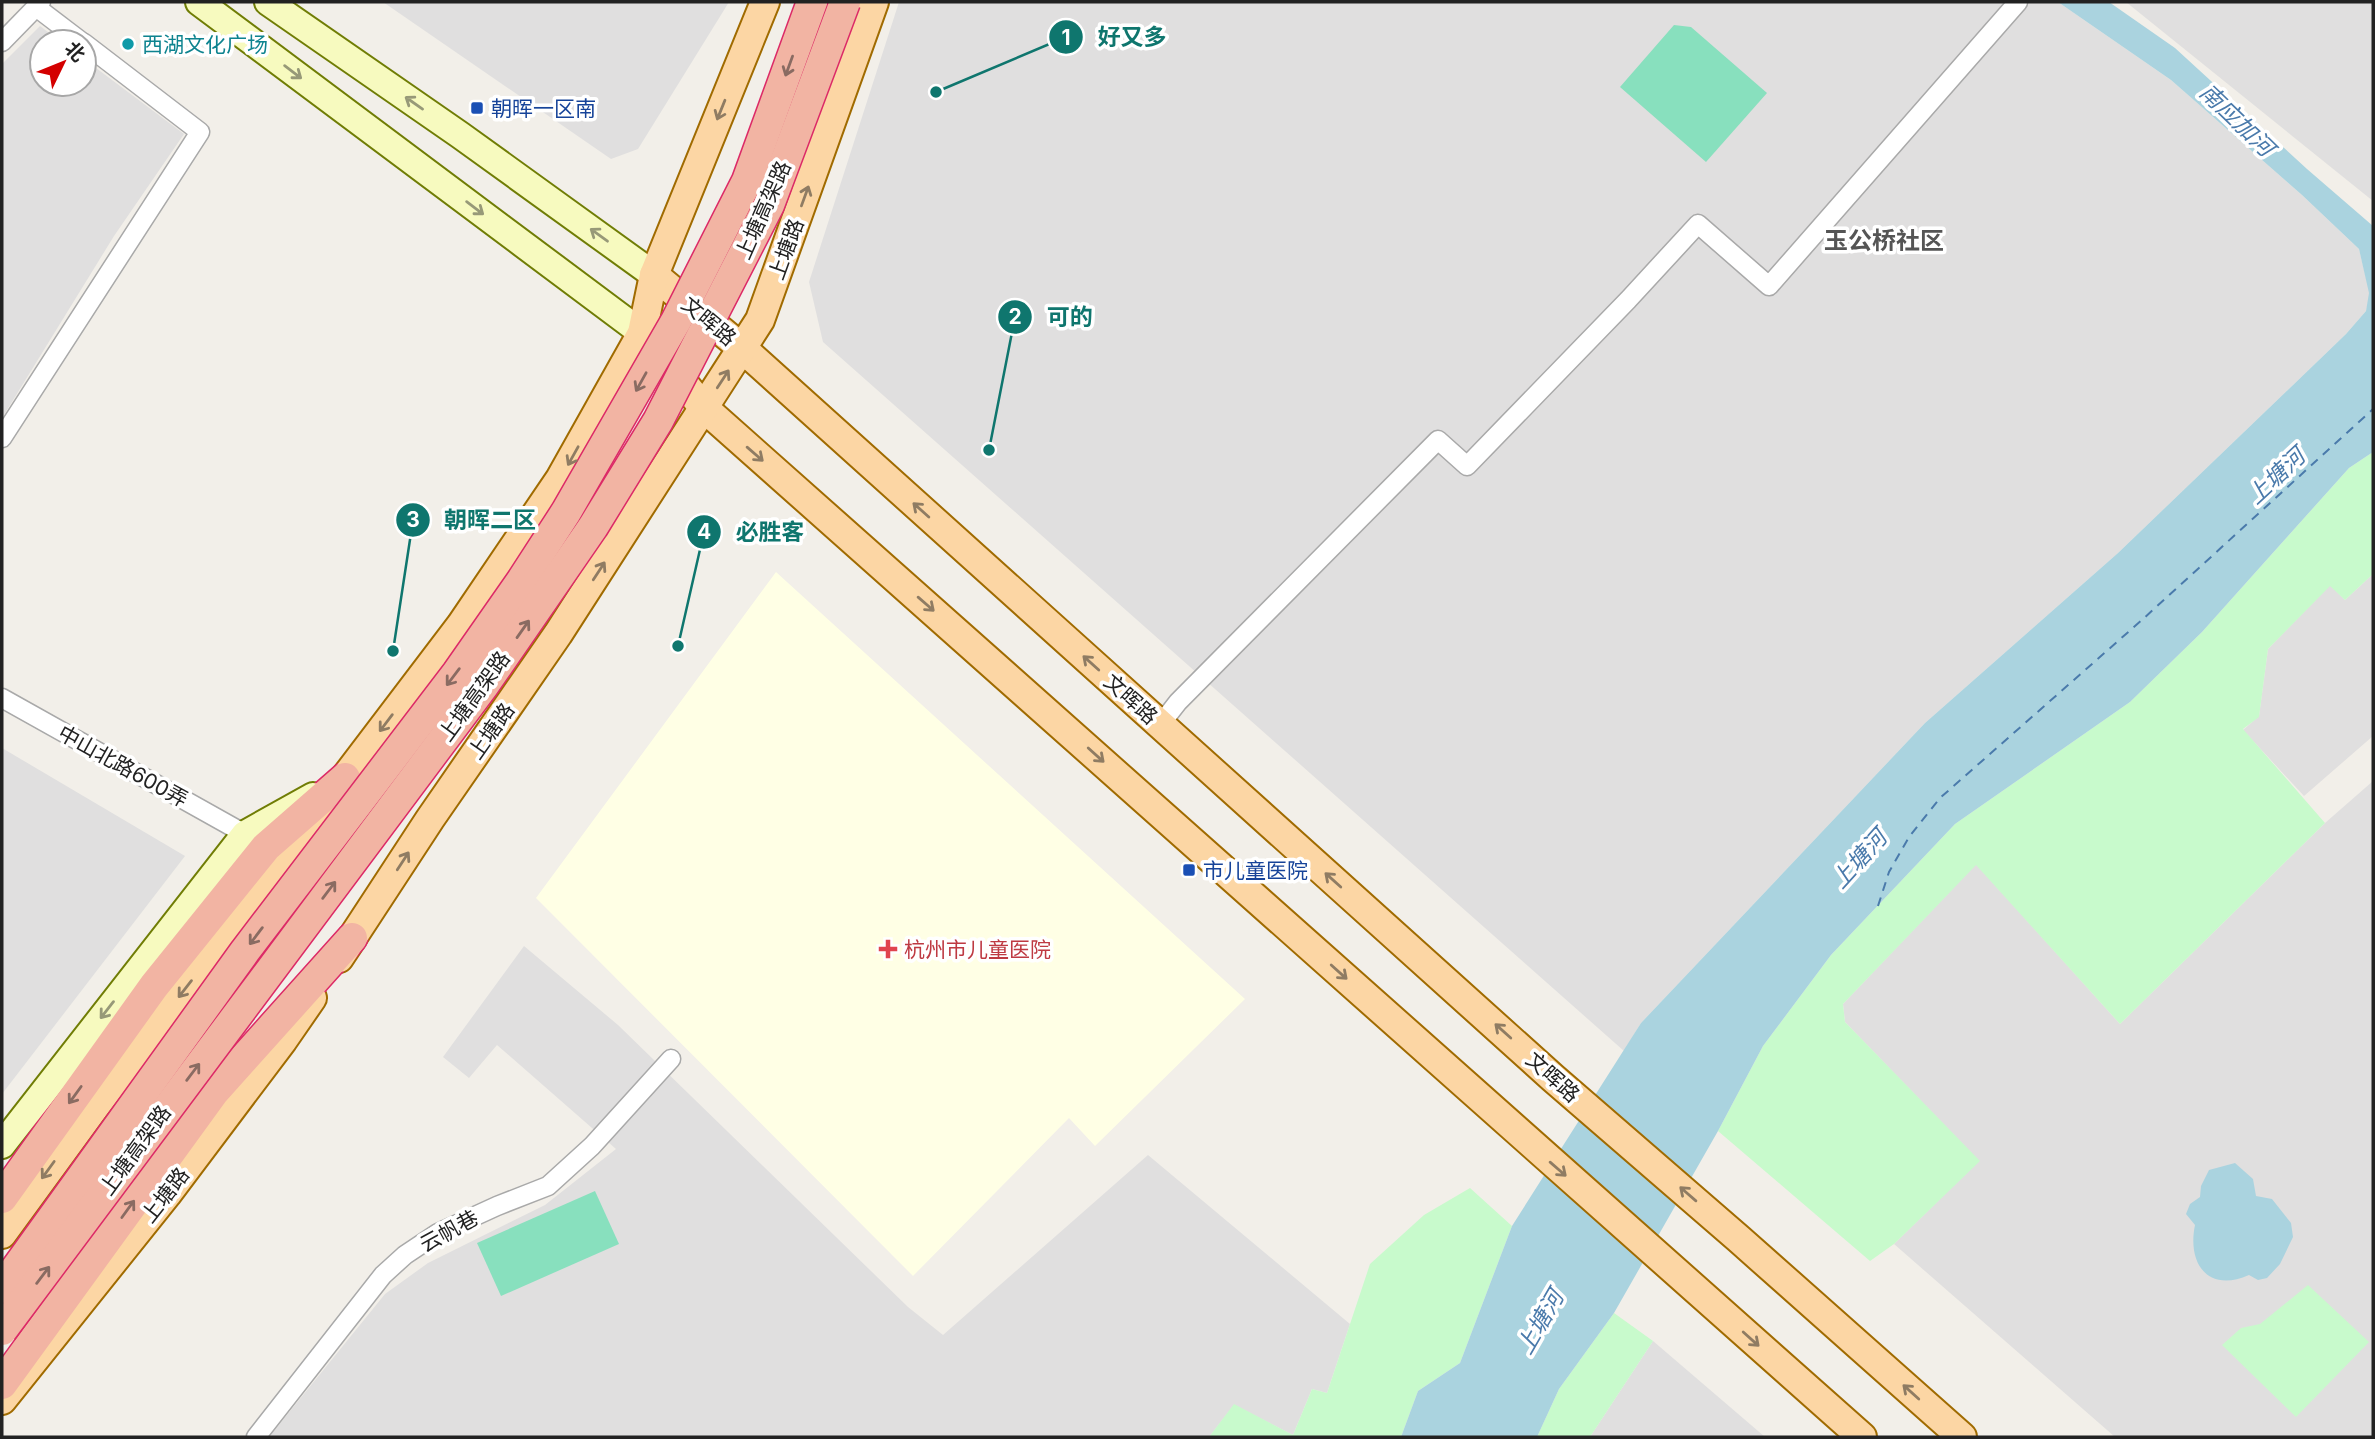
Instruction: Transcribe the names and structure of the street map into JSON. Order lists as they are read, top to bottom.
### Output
{
  "streets": {
    "highway": ["上塘高架路"],
    "main road": ["上塘路", "文晖路"],
    "street": ["中山北路600弄", "云帆巷"]
  },
  "crossings": [
    ["上塘路", "文晖路"]
  ],
  "districts": ["玉公桥社区"],
  "water": ["南应加河", "上塘河"],
  "places": {
    "other": [
      "西湖文化广场",
      "好又多",
      "可的",
      "必胜客",
      "朝晖二区"
    ],
    "transit": ["朝晖一区南", "市儿童医院"],
    "health": ["杭州市儿童医院"]
  },
  "north": "top right"
}
